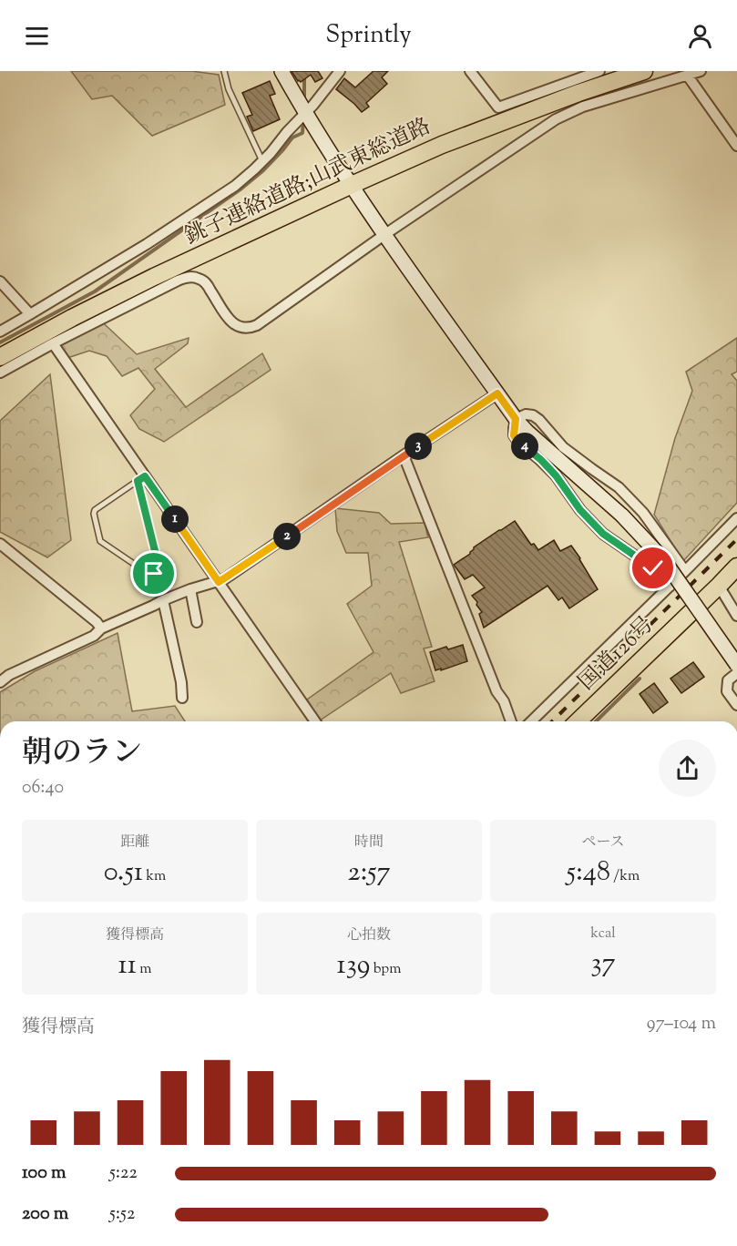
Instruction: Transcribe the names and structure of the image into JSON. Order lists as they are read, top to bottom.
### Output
{
  "streets": {
    "highway": ["銚子連絡道路;山武東総道路", "国道126号"]
  },
  "page": {
    "header": "Sprintly",
    "pins": [
      "3",
      "4",
      "1",
      "2"
    ],
    "heading": ["朝のラン", "06:40"],
    "stats": [
      ["距離", "0.51 km"],
      ["時間", "2:57"],
      ["ペース", "5:48 /km"],
      ["獲得標高", "11 m"],
      ["心拍数", "139 bpm"],
      ["kcal", "37"]
    ],
    "chart": ["獲得標高", "97–104 m"],
    "list": [
      {
        "name": "100 m",
        "note": "5:22"
      },
      {
        "name": "200 m",
        "note": "5:52"
      }
    ]
  }
}
